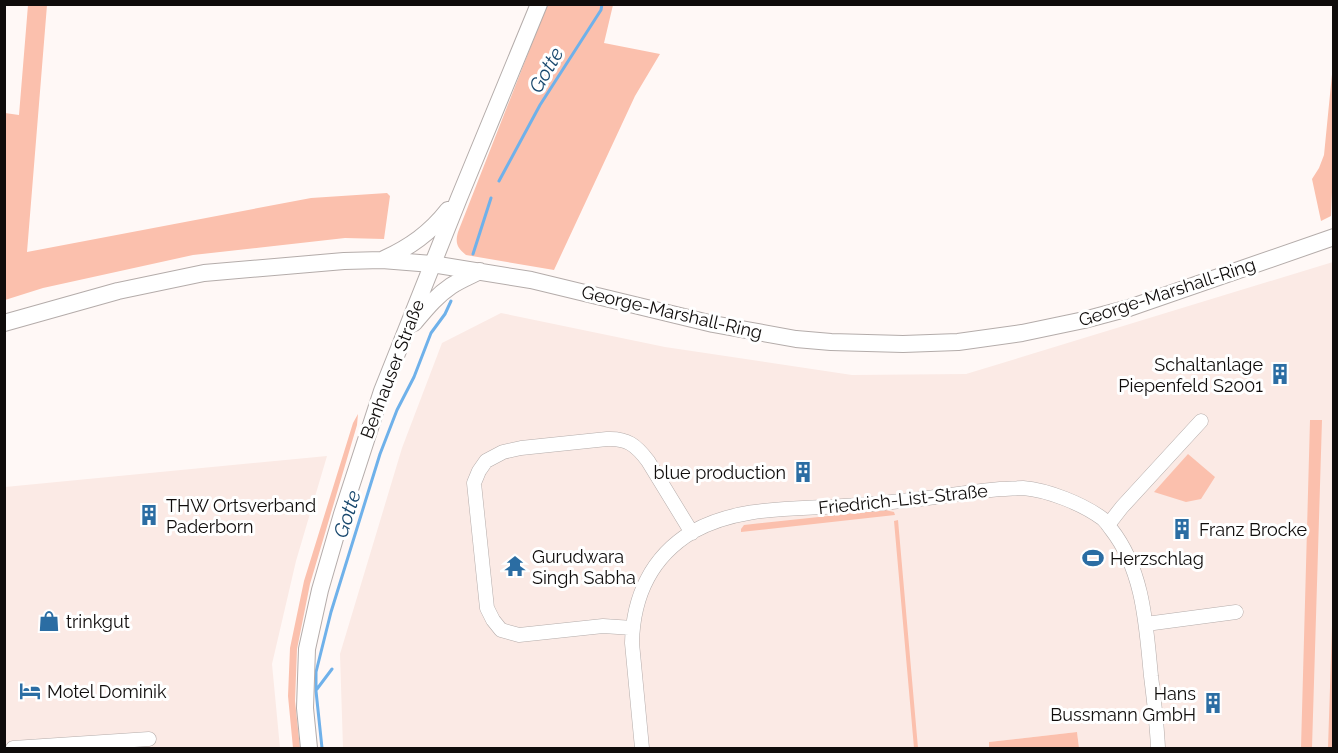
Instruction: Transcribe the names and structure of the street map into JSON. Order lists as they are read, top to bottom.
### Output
{
  "streets": {
    "main road": ["George-Marshall-Ring", "Benhauser Straße"],
    "street": ["Friedrich-List-Straße"]
  },
  "crossings": [
    ["George-Marshall-Ring", "Benhauser Straße"]
  ],
  "water": ["Gotte"],
  "places": {
    "building": [
      "Schaltanlage Piepenfeld S2001",
      "blue production",
      "THW Ortsverband Paderborn",
      "Franz Brocke",
      "Hans Bussmann GmbH"
    ],
    "sports": ["Herzschlag"],
    "temple": ["Gurudwara Singh Sabha"],
    "shop": ["trinkgut"],
    "hotel": ["Motel Dominik"]
  }
}
